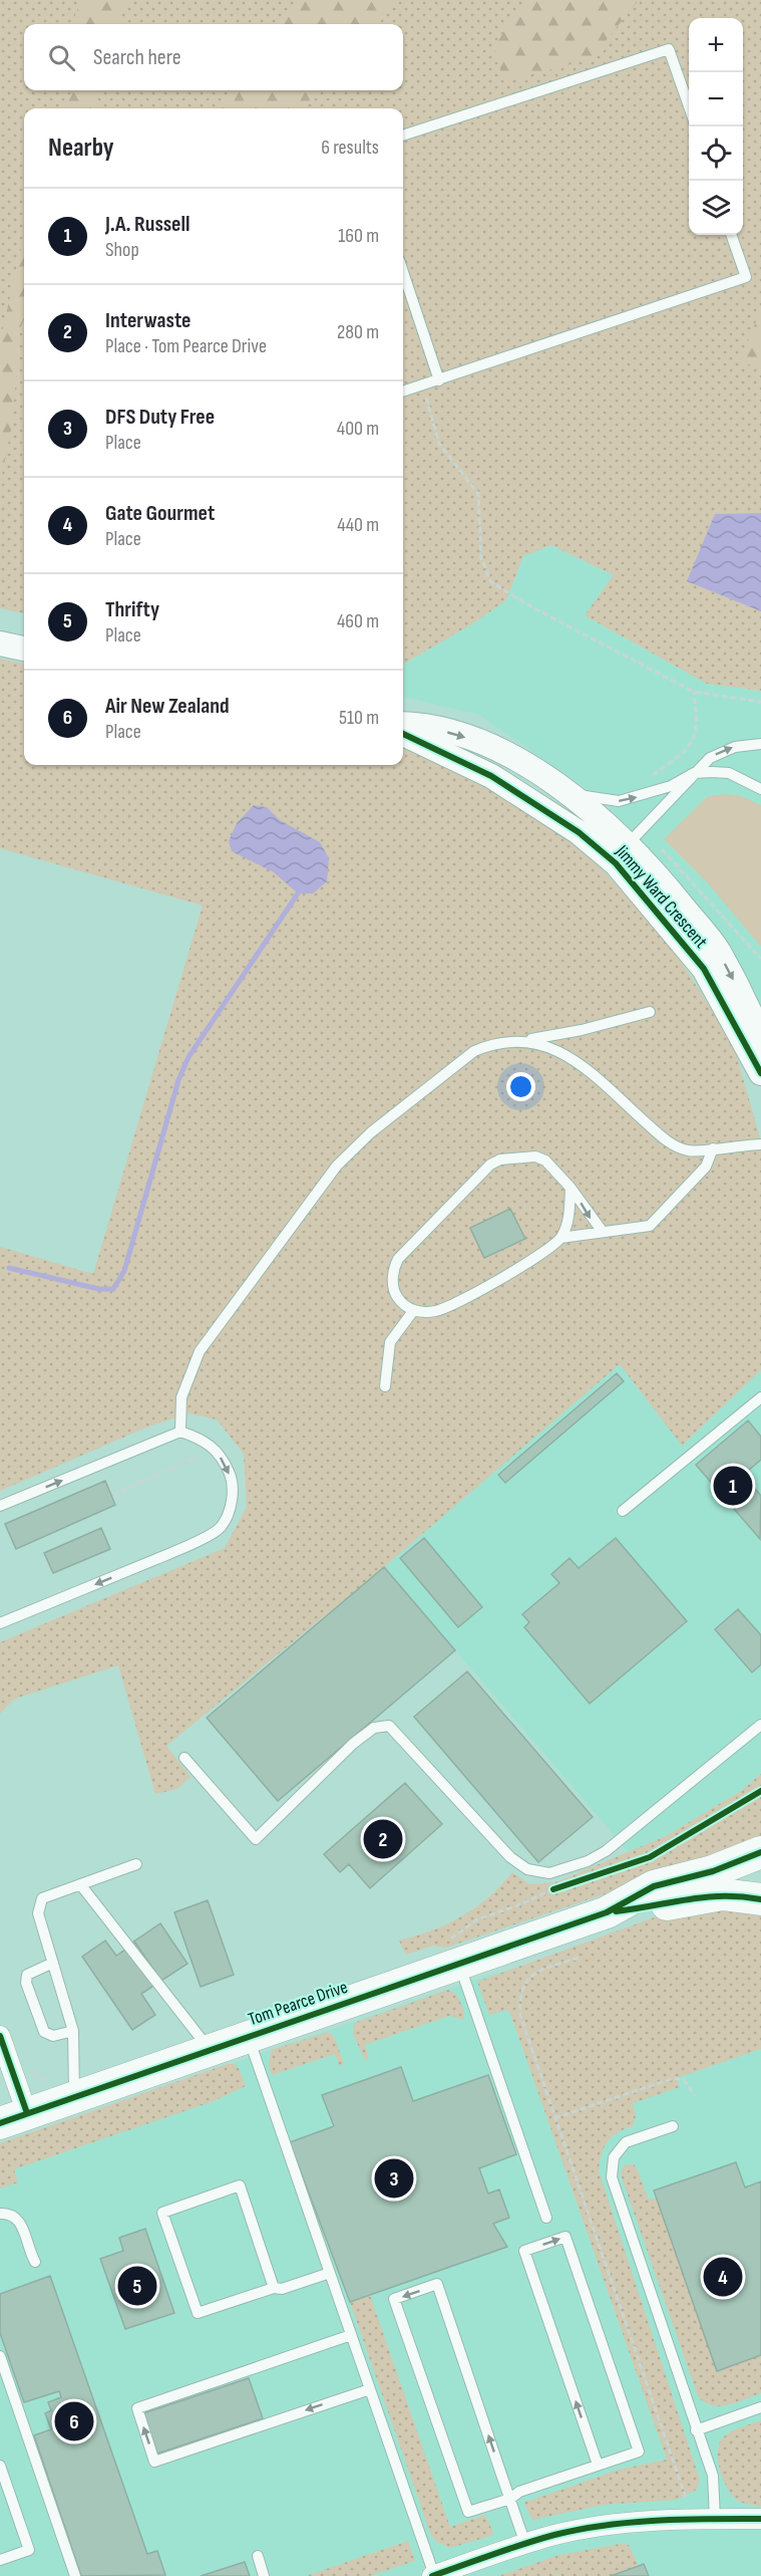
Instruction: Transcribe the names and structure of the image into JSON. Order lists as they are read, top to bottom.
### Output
{
  "streets": {
    "main road": ["Tom Pearce Drive"],
    "street": ["Jimmy Ward Crescent"]
  },
  "page": {
    "map_buttons": ["+", "−"],
    "search": "Search here",
    "heading": ["Nearby", "6 results"],
    "list": [
      {
        "mark": "1",
        "name": "J.A. Russell",
        "note": "Shop",
        "value": "160 m"
      },
      {
        "mark": "2",
        "name": "Interwaste",
        "note": "Place · Tom Pearce Drive",
        "value": "280 m"
      },
      {
        "mark": "3",
        "name": "DFS Duty Free",
        "note": "Place",
        "value": "400 m"
      },
      {
        "mark": "4",
        "name": "Gate Gourmet",
        "note": "Place",
        "value": "440 m"
      },
      {
        "mark": "5",
        "name": "Thrifty",
        "note": "Place",
        "value": "460 m"
      },
      {
        "mark": "6",
        "name": "Air New Zealand",
        "note": "Place",
        "value": "510 m"
      }
    ],
    "pins": [
      "1",
      "2",
      "3",
      "4",
      "5",
      "6"
    ]
  }
}
